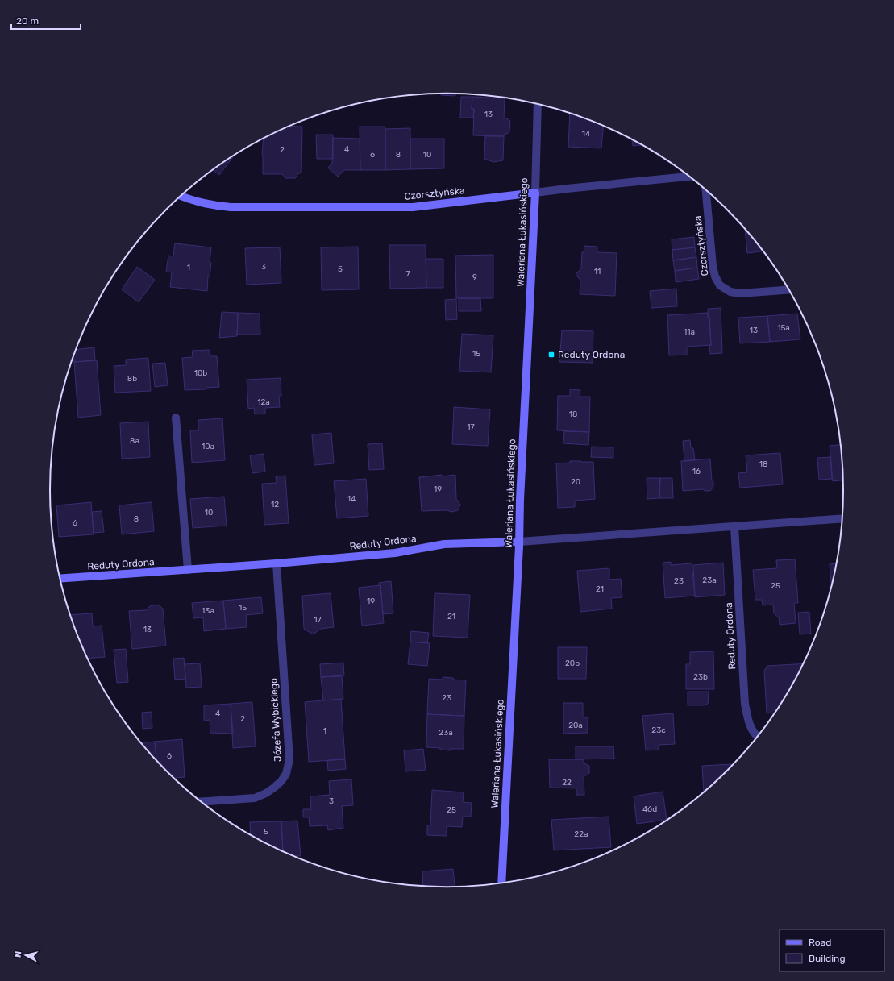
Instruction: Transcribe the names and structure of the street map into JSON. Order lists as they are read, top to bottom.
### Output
{
  "streets": {
    "street": [
      "Czorsztyńska",
      "Waleriana Łukasińskiego",
      "Reduty Ordona",
      "Józefa Wybickiego"
    ]
  },
  "crossings": [
    ["Czorsztyńska", "Waleriana Łukasińskiego"],
    ["Waleriana Łukasińskiego", "Reduty Ordona"],
    ["Reduty Ordona", "Józefa Wybickiego"]
  ],
  "places": {
    "transit": ["Reduty Ordona"]
  },
  "house_numbers": [
    "13",
    "14",
    "4",
    "2",
    "6",
    "8",
    "10",
    "3",
    "1",
    "5",
    "11",
    "7",
    "9",
    "15a",
    "13",
    "11a",
    "15",
    "10b",
    "8b",
    "12a",
    "18",
    "17",
    "8a",
    "10a",
    "18",
    "16",
    "20",
    "19",
    "14",
    "12",
    "10",
    "8",
    "6",
    "23a",
    "23",
    "25",
    "21",
    "19",
    "15",
    "13a",
    "21",
    "17",
    "13",
    "20b",
    "23b",
    "23",
    "4",
    "2",
    "20a",
    "23c",
    "1",
    "23a",
    "6",
    "22",
    "3",
    "46d",
    "25",
    "5",
    "22a"
  ],
  "legend": ["Road", "Building"],
  "scale_bar": "20 m",
  "north": "left"
}
